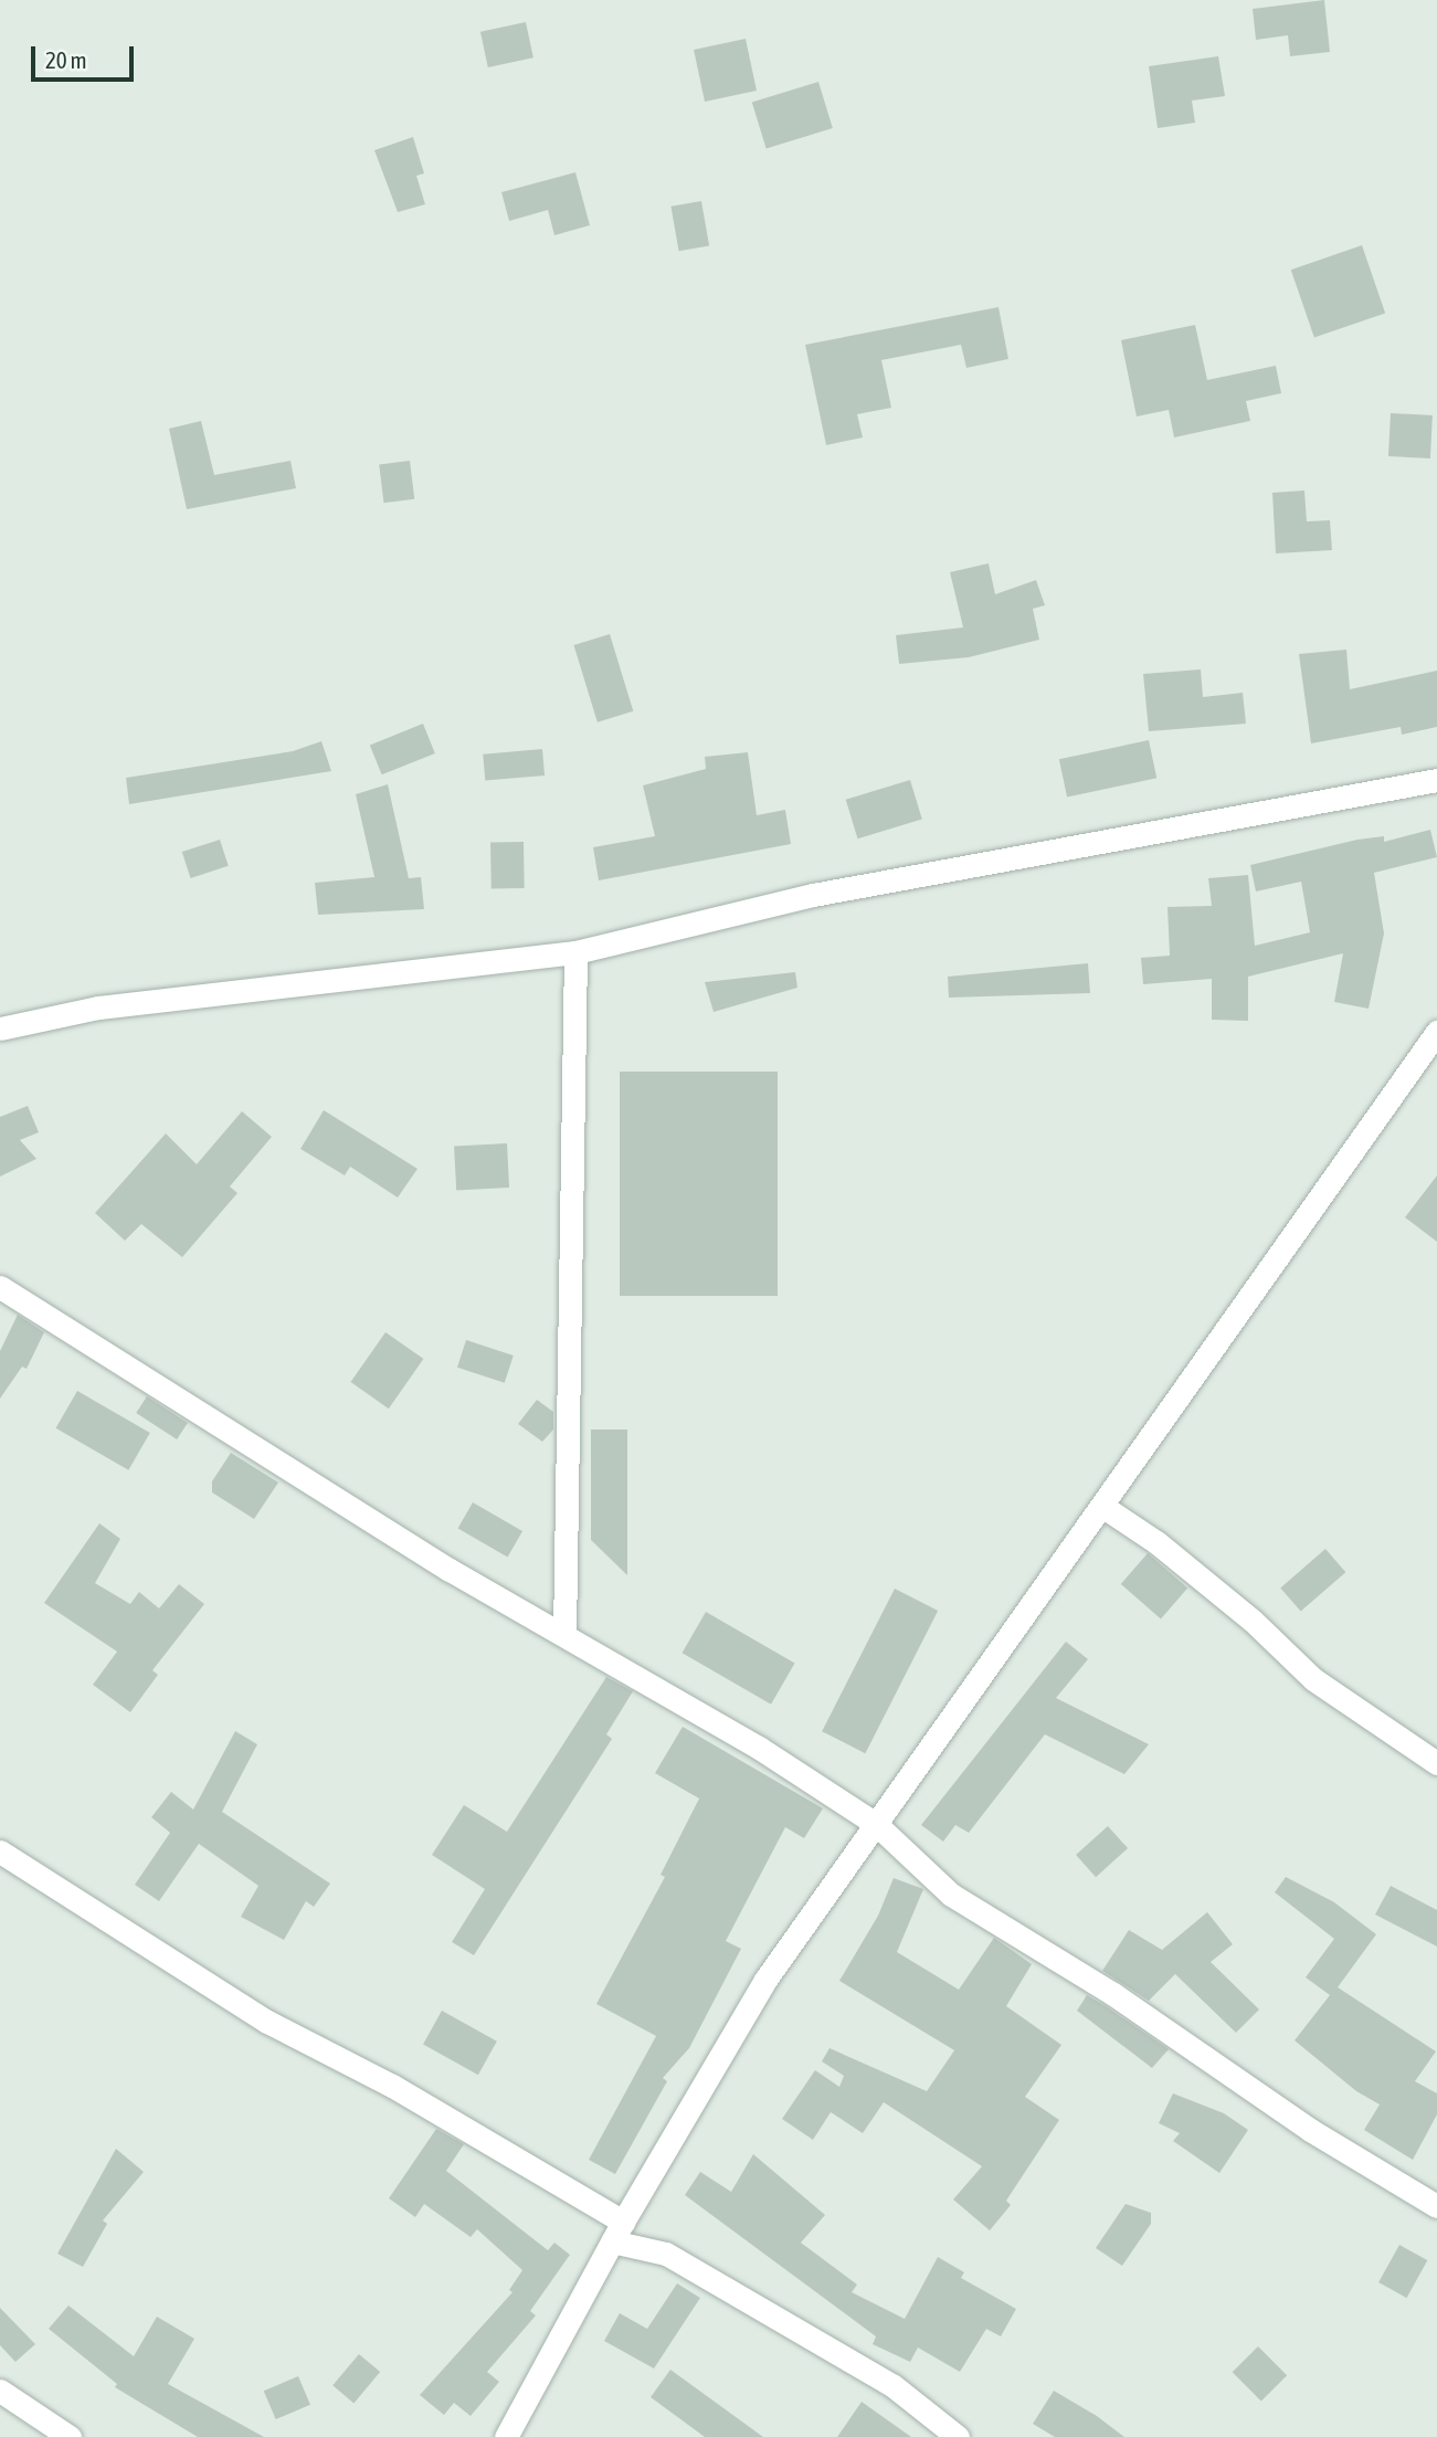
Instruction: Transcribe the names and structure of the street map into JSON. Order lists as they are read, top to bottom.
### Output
{
  "scale_bar": "20 m"
}
